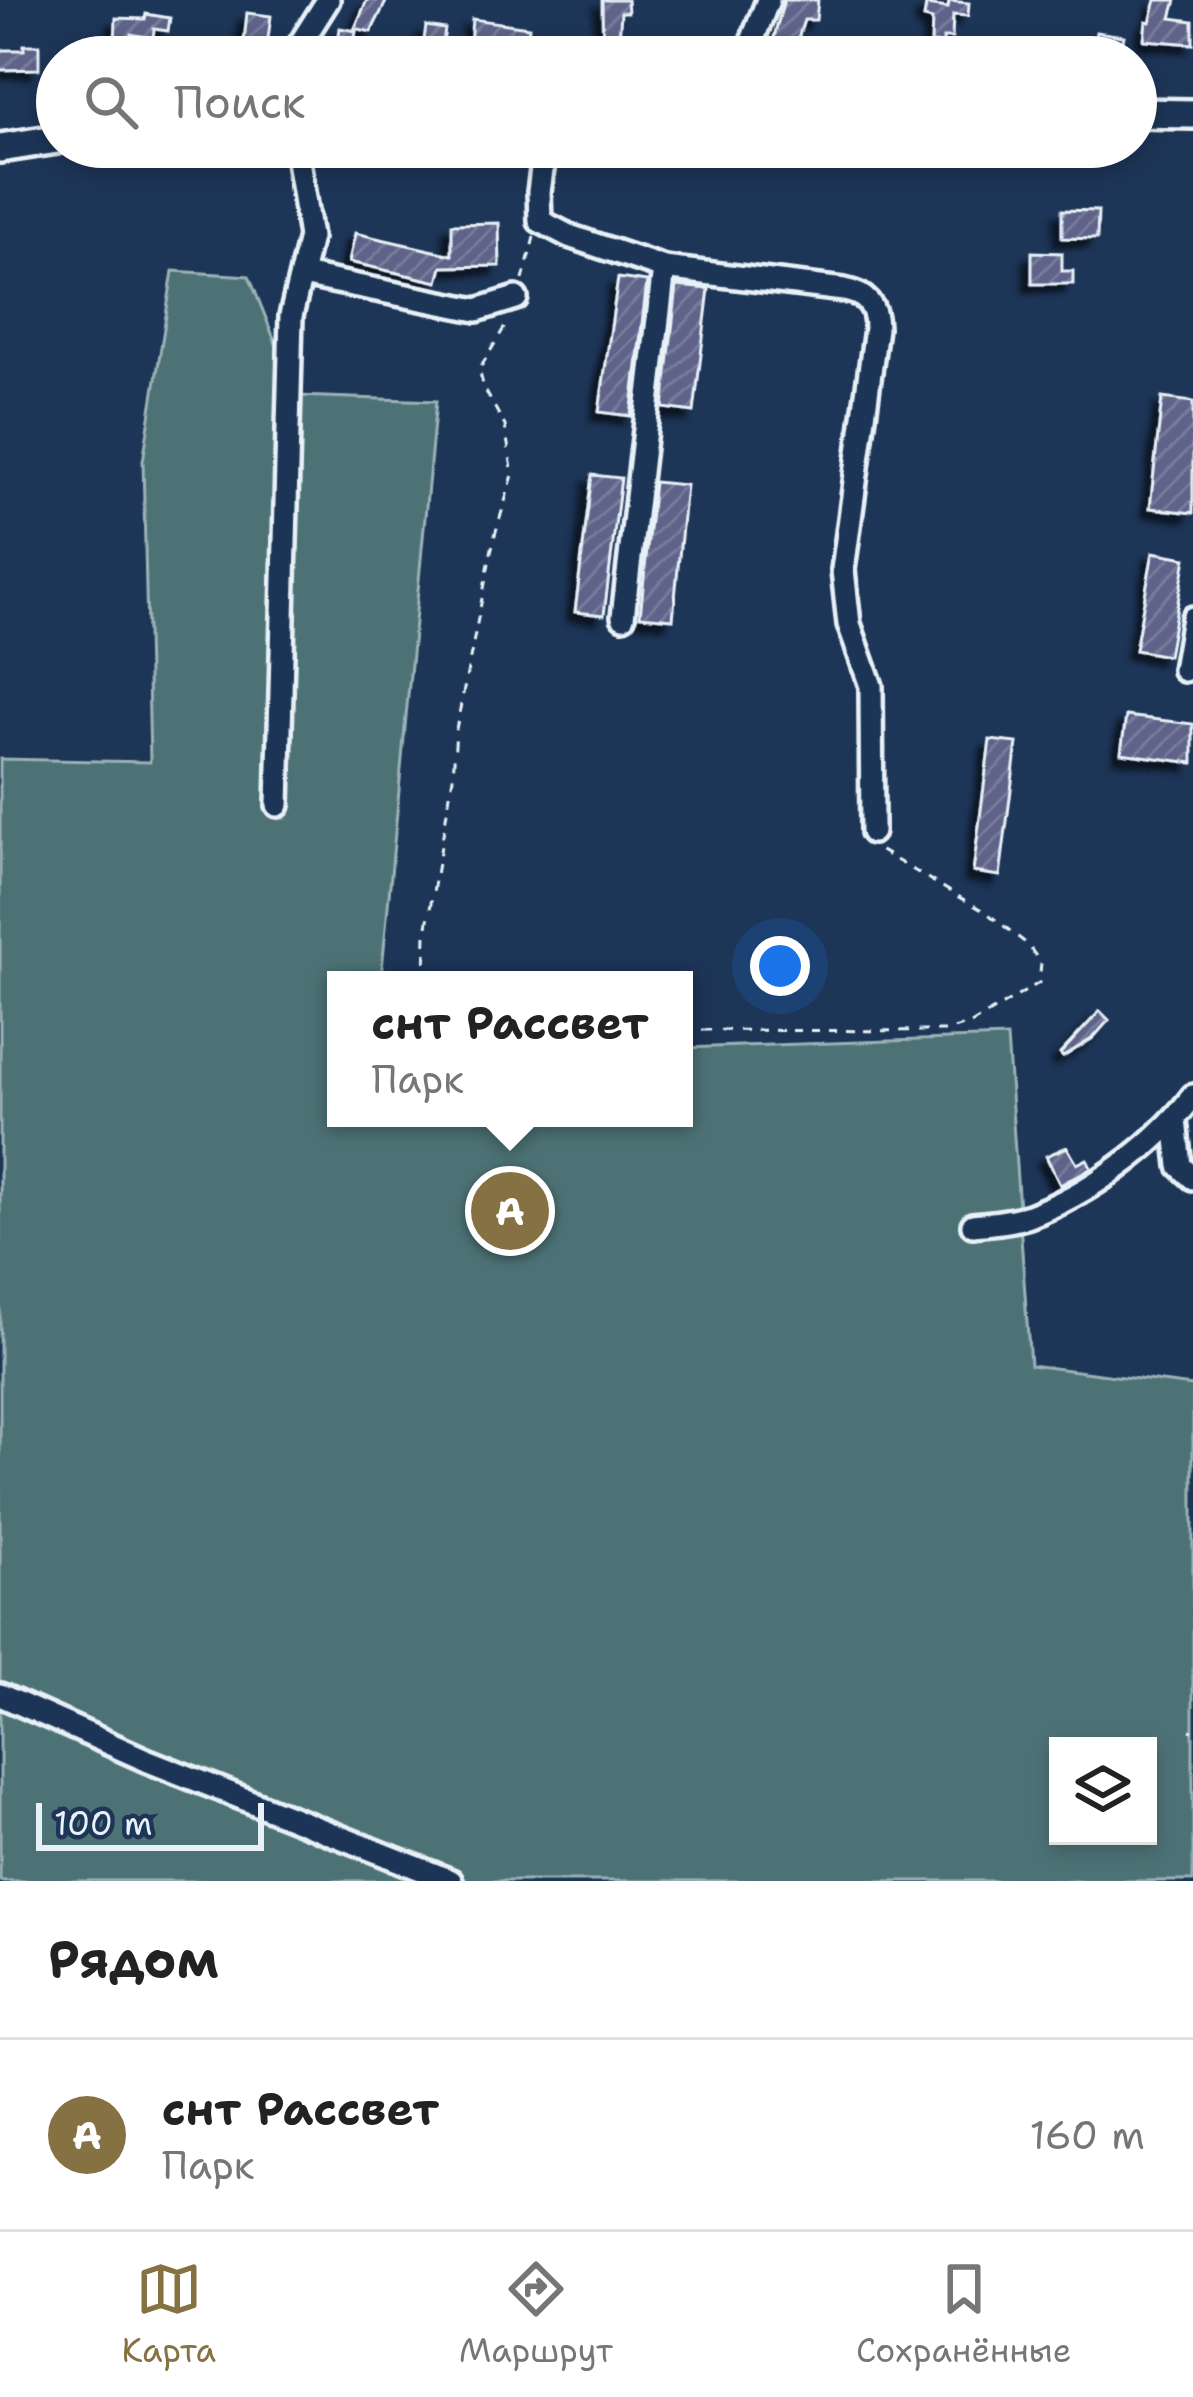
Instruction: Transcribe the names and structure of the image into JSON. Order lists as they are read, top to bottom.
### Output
{
  "scale_bar": "100 m",
  "page": {
    "search": "Поиск",
    "popup": ["снт Рассвет", "Парк"],
    "pins": "A",
    "scale": "100 m",
    "heading": "Рядом",
    "list": [
      {
        "mark": "A",
        "name": "снт Рассвет",
        "note": "Парк",
        "value": "160 m"
      }
    ],
    "nav": ["Карта", "Маршрут", "Сохранённые"]
  }
}
